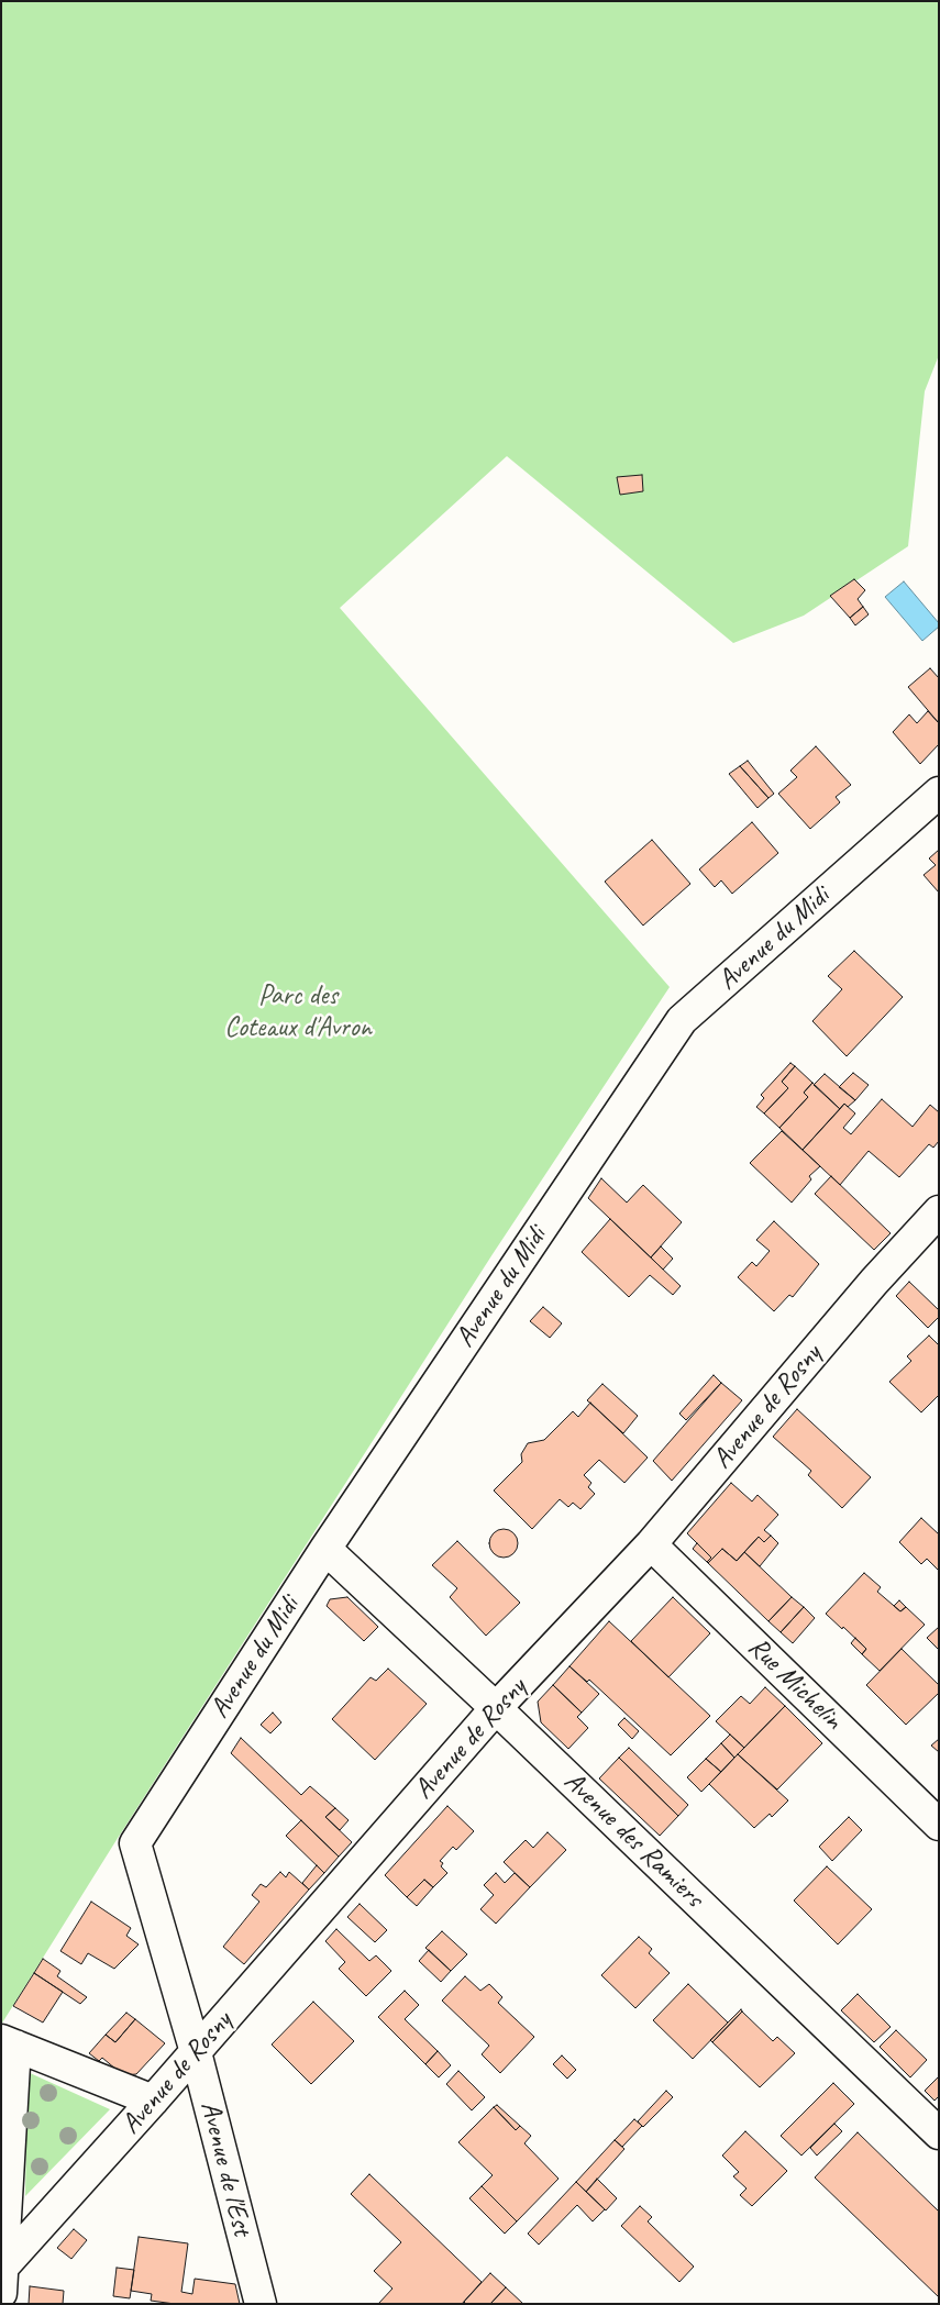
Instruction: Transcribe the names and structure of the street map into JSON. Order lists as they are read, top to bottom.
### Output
{
  "streets": {
    "street": [
      "Avenue du Midi",
      "Avenue de Rosny",
      "Rue Michelin",
      "Avenue des Ramiers",
      "Avenue de l'Est"
    ]
  },
  "crossings": [
    ["Avenue du Midi", "Avenue des Ramiers"],
    ["Avenue du Midi", "Avenue de l'Est"],
    ["Avenue de Rosny", "Rue Michelin"],
    ["Avenue de Rosny", "Avenue des Ramiers"],
    ["Avenue de Rosny", "Avenue de l'Est"]
  ],
  "parks": ["Parc des Coteaux d'Avron"]
}
